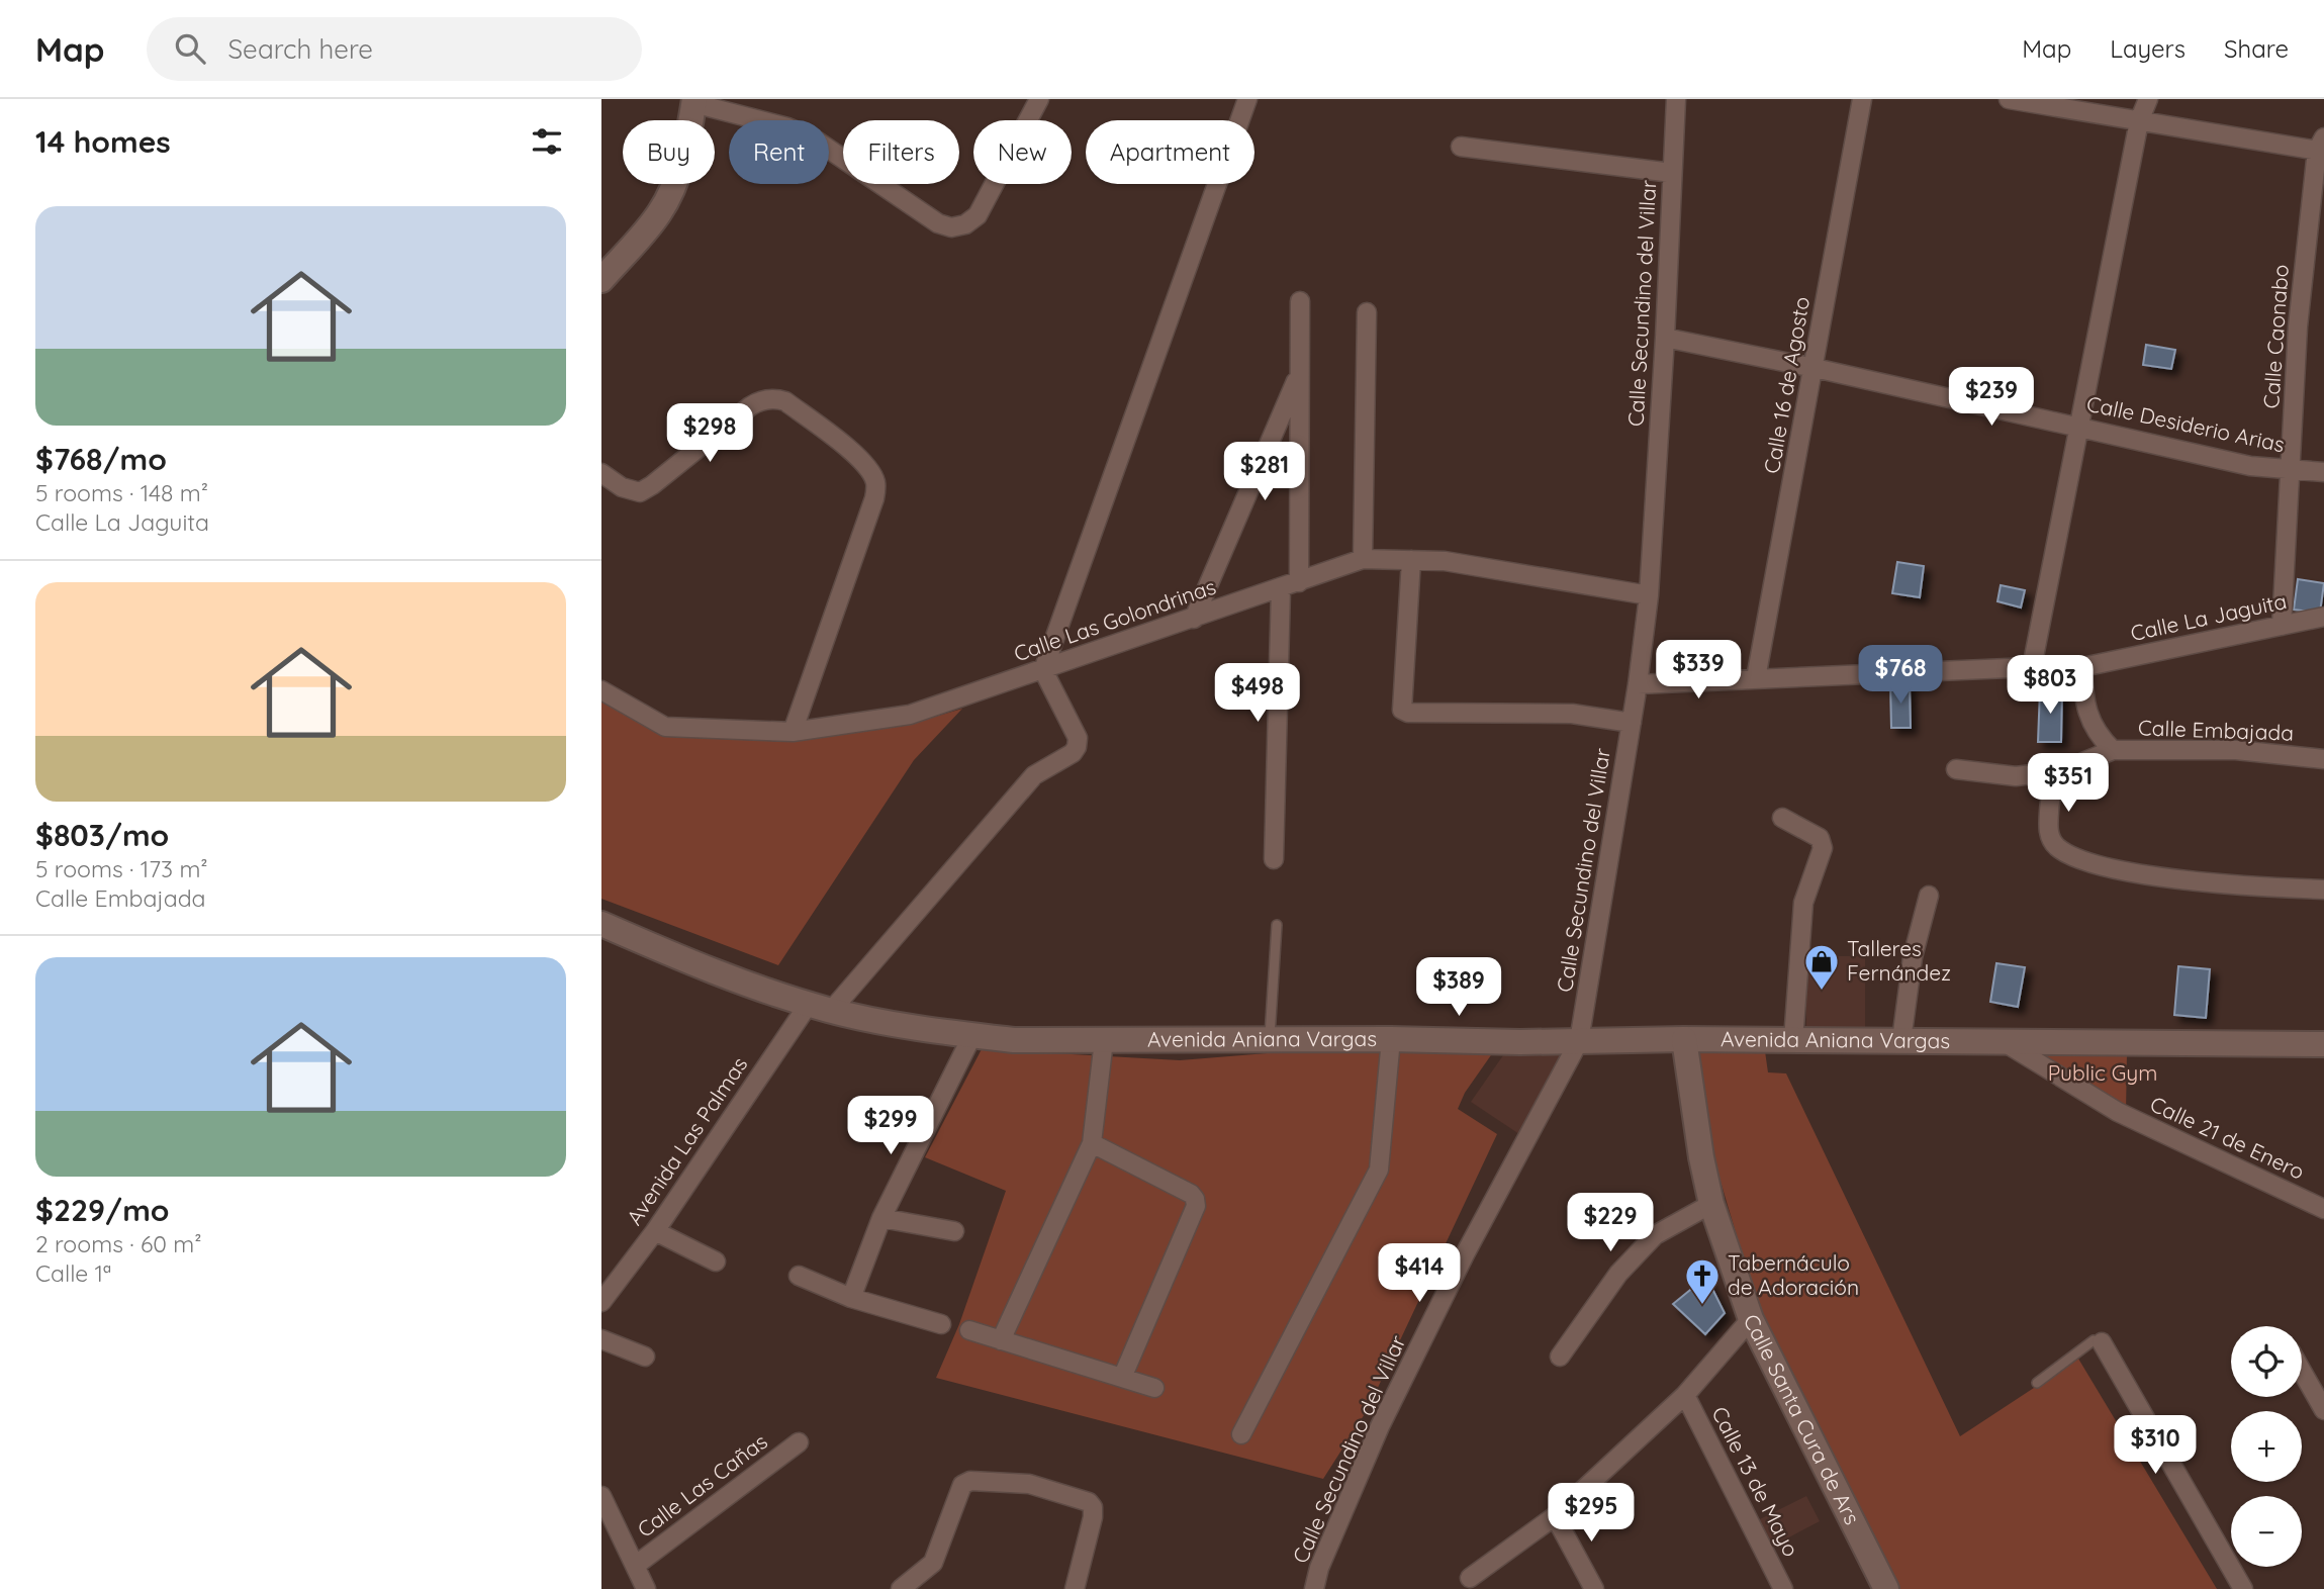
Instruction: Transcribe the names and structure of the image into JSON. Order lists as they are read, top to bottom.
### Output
{
  "streets": {
    "main road": ["Avenida Aniana Vargas", "Calle Santa Cura de Ars"],
    "street": [
      "Calle Secundino del Villar",
      "Calle Caonabo",
      "Calle 16 de Agosto",
      "Calle Desiderio Arias",
      "Calle La Jaguita",
      "Calle Las Golondrinas",
      "Calle Embajada",
      "Calle 21 de Enero",
      "Avenida Las Palmas",
      "Calle 13 de Mayo",
      "Calle Las Cañas"
    ]
  },
  "crossings": [
    ["Calle Secundino del Villar", "Calle Desiderio Arias"],
    ["Calle Secundino del Villar", "Calle La Jaguita"],
    ["Calle Secundino del Villar", "Calle Las Golondrinas"],
    ["Calle Secundino del Villar", "Avenida Aniana Vargas"],
    ["Calle Caonabo", "Calle Desiderio Arias"],
    ["Calle Caonabo", "Calle La Jaguita"],
    ["Calle 16 de Agosto", "Calle Desiderio Arias"],
    ["Calle 16 de Agosto", "Calle La Jaguita"],
    ["Calle La Jaguita", "Calle Embajada"],
    ["Calle Las Golondrinas", "Avenida Las Palmas"],
    ["Avenida Aniana Vargas", "Calle 21 de Enero"],
    ["Avenida Aniana Vargas", "Avenida Las Palmas"],
    ["Avenida Aniana Vargas", "Calle Santa Cura de Ars"]
  ],
  "parks": ["Public Gym"],
  "places": {
    "shop": ["Talleres Fernández"],
    "church": ["Tabernáculo de Adoración"]
  },
  "page": {
    "header": "Map",
    "search": "Search here",
    "nav": ["Map", "Layers", "Share"],
    "heading": "14 homes",
    "chip": [
      "Buy",
      "Rent",
      "Filters",
      "New",
      "Apartment"
    ],
    "list": [
      {
        "name": "$768/mo",
        "note": "5 rooms · 148 m² · Calle La Jaguita"
      },
      {
        "name": "$803/mo",
        "note": "5 rooms · 173 m² · Calle Embajada"
      },
      {
        "name": "$229/mo",
        "note": "2 rooms · 60 m² · Calle 1ª"
      }
    ],
    "price": [
      "$239",
      "$298",
      "$281",
      "$339",
      "$768",
      "$803",
      "$498",
      "$351",
      "$389",
      "$299",
      "$229",
      "$414",
      "$310",
      "$295"
    ],
    "map_buttons": ["+", "−"]
  }
}
